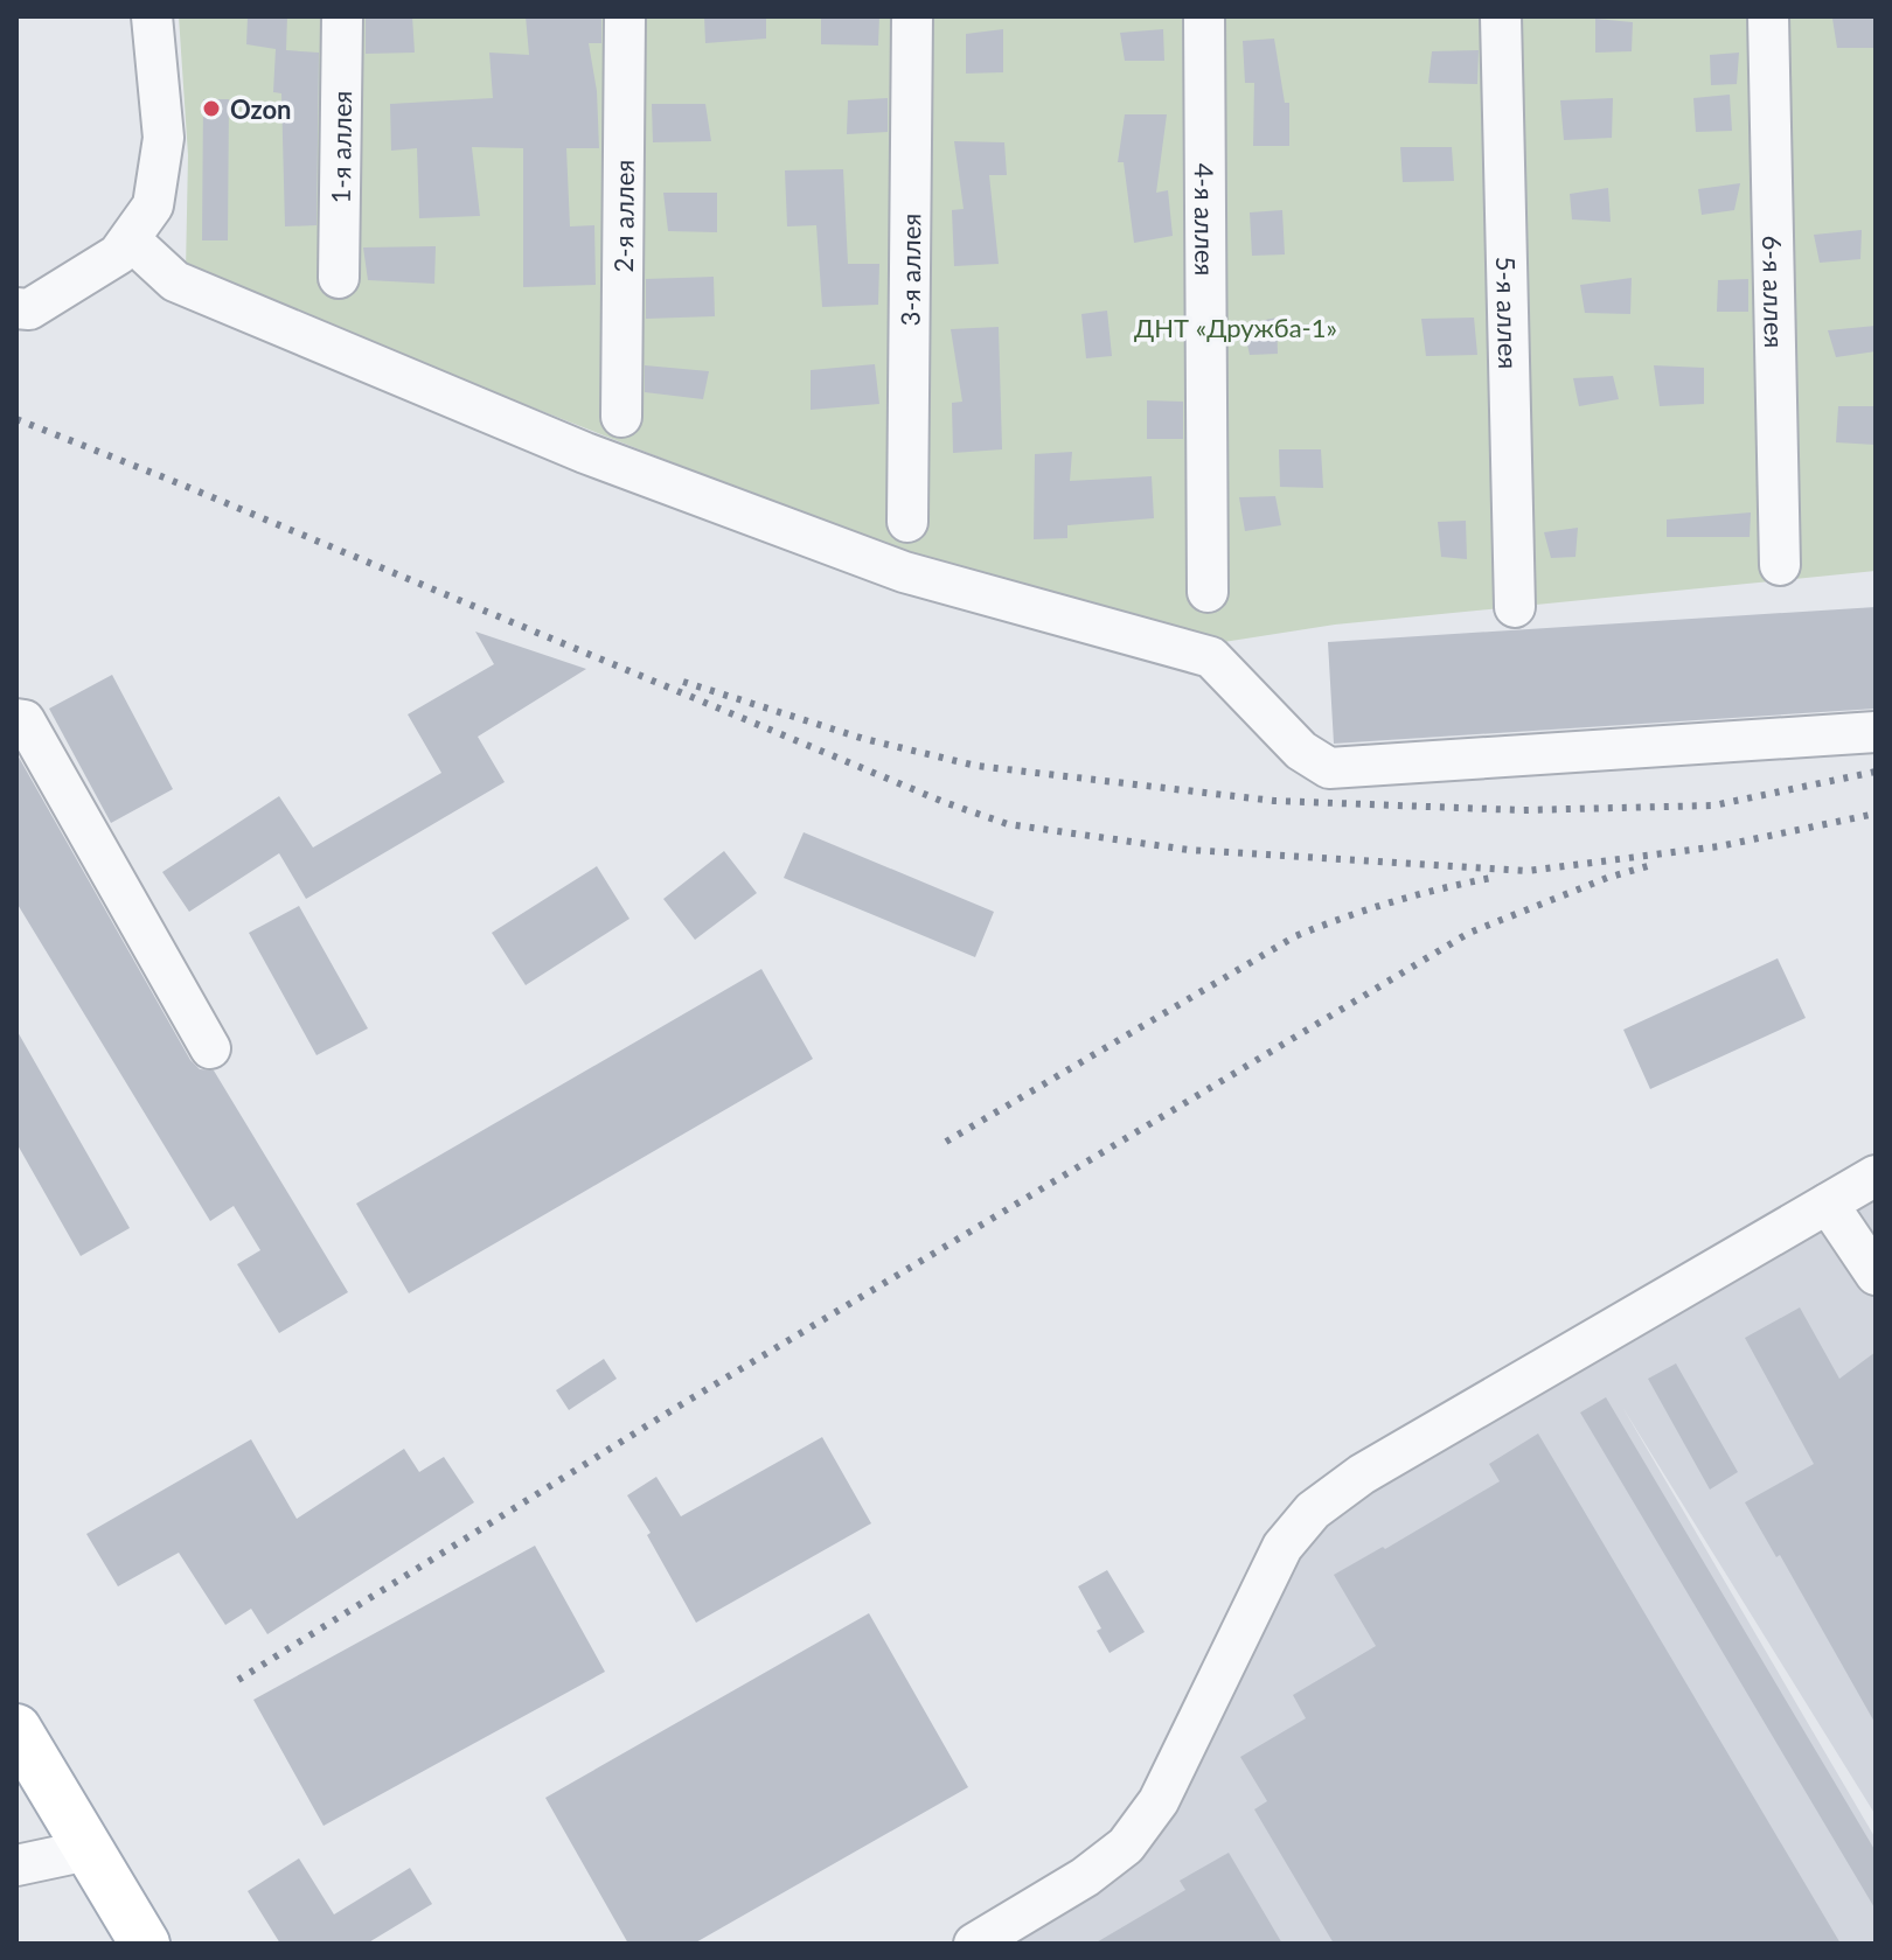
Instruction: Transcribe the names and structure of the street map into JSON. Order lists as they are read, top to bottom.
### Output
{
  "streets": {
    "street": [
      "1-я аллея",
      "2-я аллея",
      "4-я аллея",
      "3-я аллея",
      "6-я аллея",
      "5-я аллея"
    ]
  },
  "parks": ["ДНТ «Дружба-1»"],
  "places": ["Ozon"]
}
